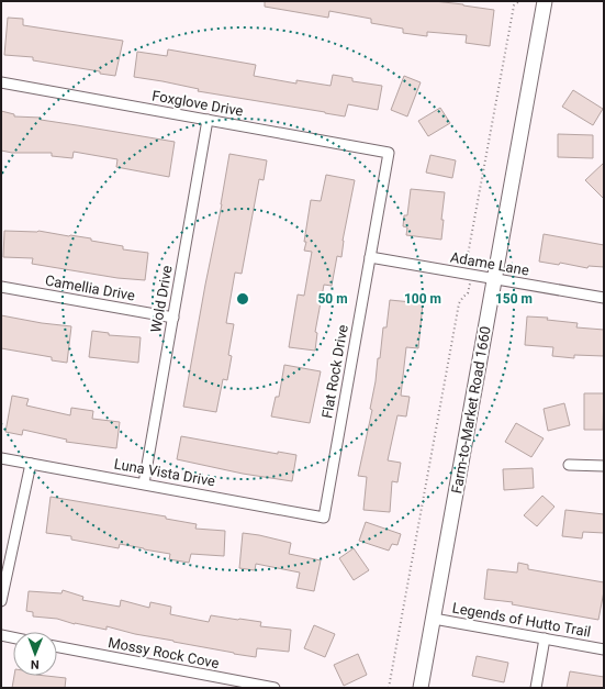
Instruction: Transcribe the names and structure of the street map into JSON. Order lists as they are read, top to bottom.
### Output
{
  "streets": {
    "main road": ["Farm-to-Market Road 1660"],
    "street": [
      "Foxglove Drive",
      "Adame Lane",
      "Camellia Drive",
      "Wold Drive",
      "Flat Rock Drive",
      "Luna Vista Drive",
      "Legends of Hutto Trail",
      "Mossy Rock Cove"
    ]
  },
  "crossings": [
    ["Foxglove Drive", "Wold Drive"],
    ["Foxglove Drive", "Flat Rock Drive"],
    ["Adame Lane", "Flat Rock Drive"],
    ["Adame Lane", "Farm-to-Market Road 1660"],
    ["Camellia Drive", "Wold Drive"],
    ["Wold Drive", "Luna Vista Drive"],
    ["Flat Rock Drive", "Luna Vista Drive"],
    ["Farm-to-Market Road 1660", "Legends of Hutto Trail"]
  ],
  "north": "bottom",
  "rings": ["50 m", "100 m", "150 m"]
}
